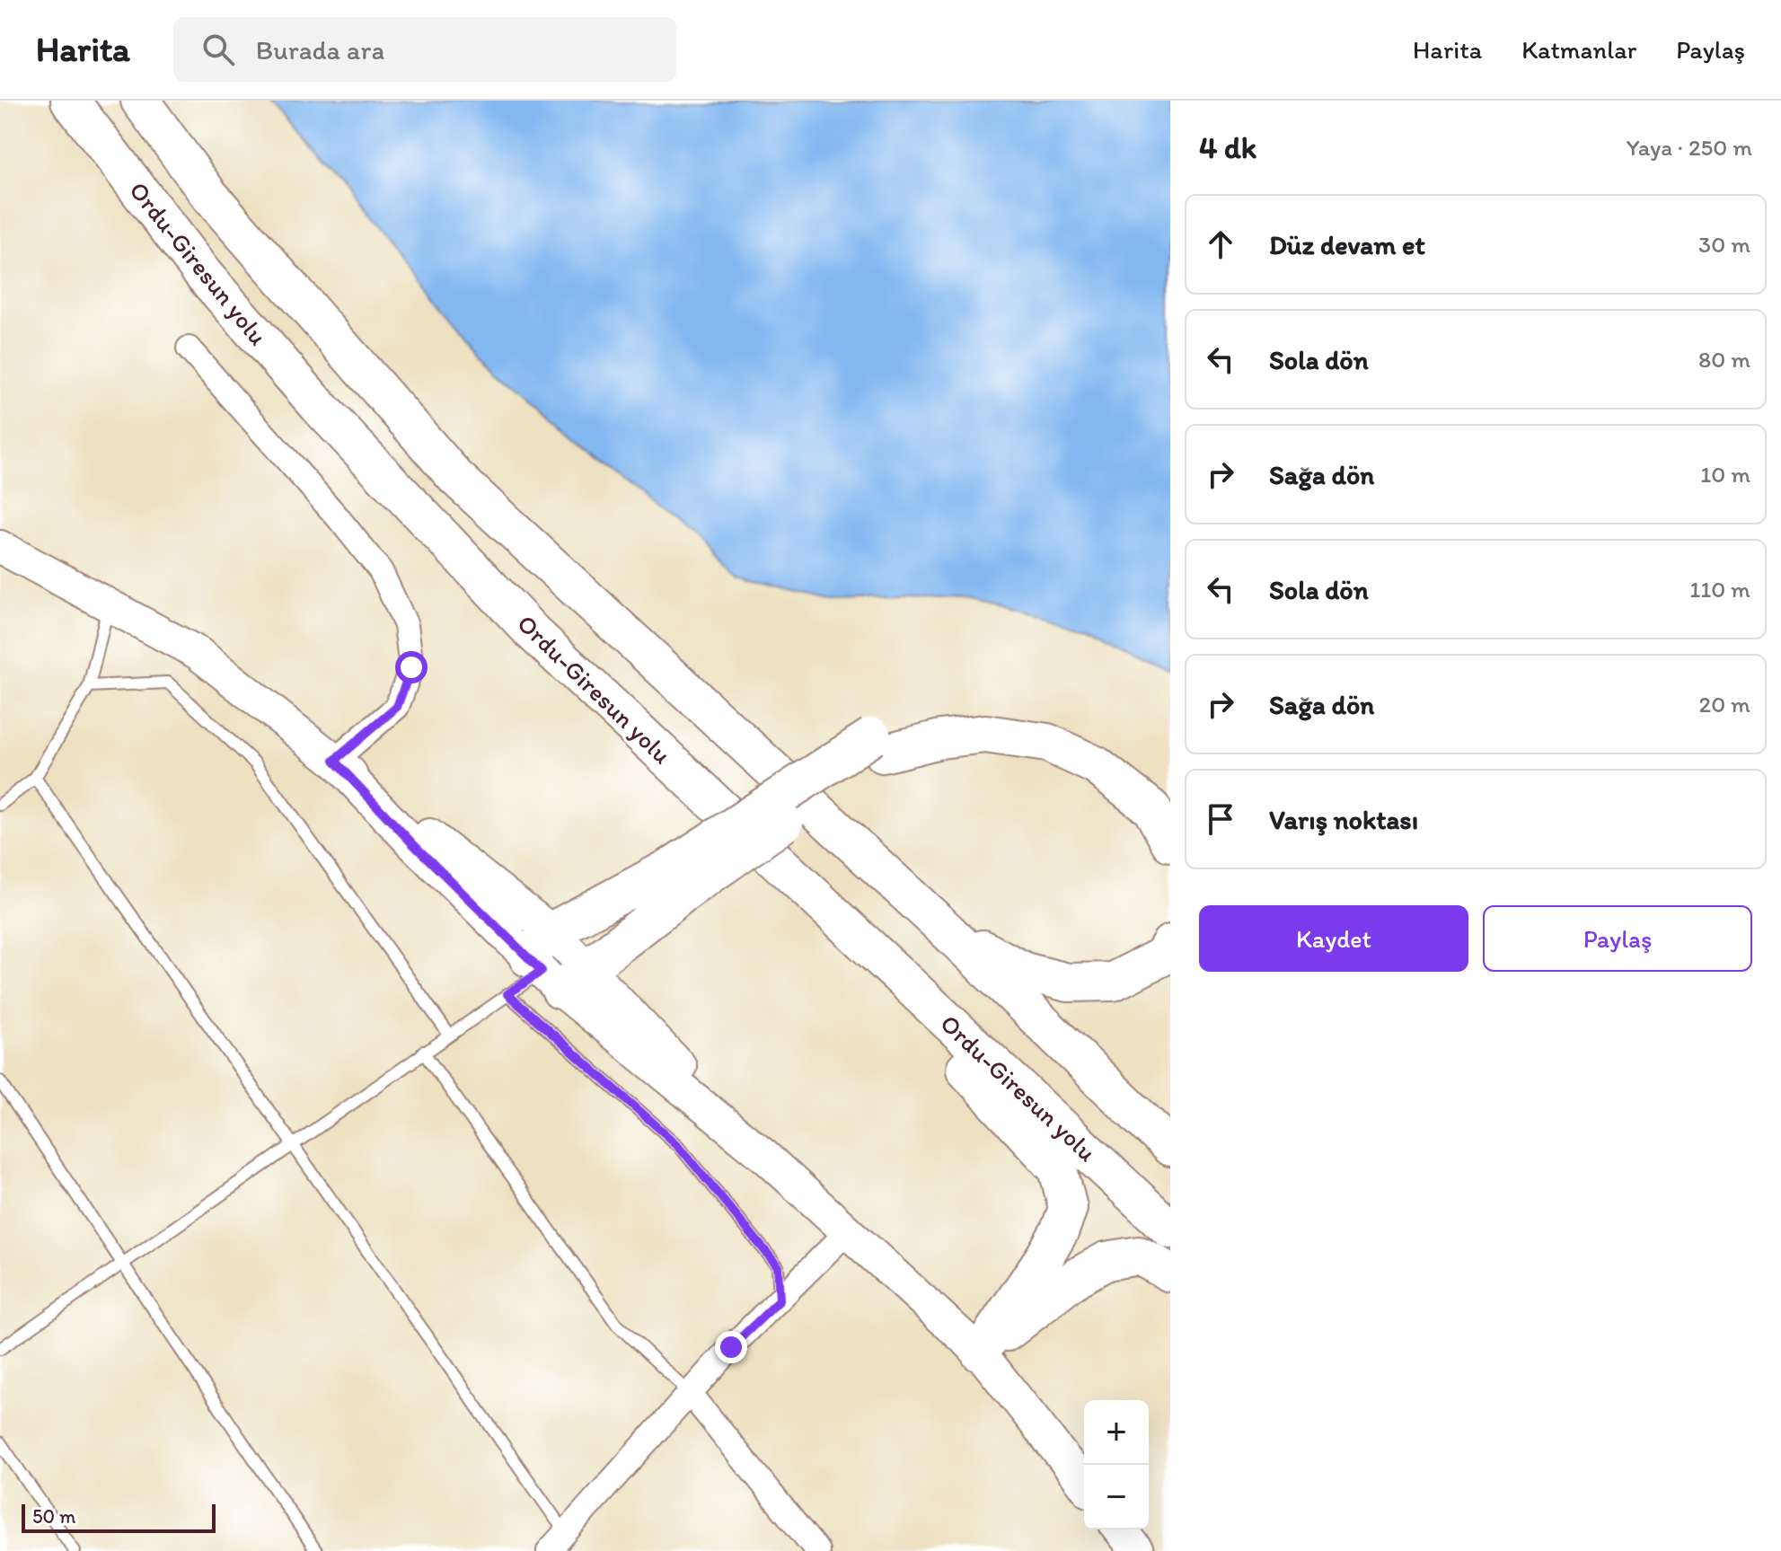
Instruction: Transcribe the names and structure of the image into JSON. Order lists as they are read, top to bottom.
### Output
{
  "streets": {
    "highway": ["Ordu-Giresun yolu"]
  },
  "scale_bar": "50 m",
  "page": {
    "header": "Harita",
    "search": "Burada ara",
    "nav": ["Harita", "Katmanlar", "Paylaş"],
    "heading": ["4 dk", "Yaya · 250 m"],
    "list": [
      ["Düz devam et", "30 m"],
      ["Sola dön", "80 m"],
      ["Sağa dön", "10 m"],
      ["Sola dön", "110 m"],
      ["Sağa dön", "20 m"],
      "Varış noktası"
    ],
    "buttons": ["Kaydet", "Paylaş"],
    "map_buttons": ["+", "−"],
    "scale": "50 m"
  }
}
